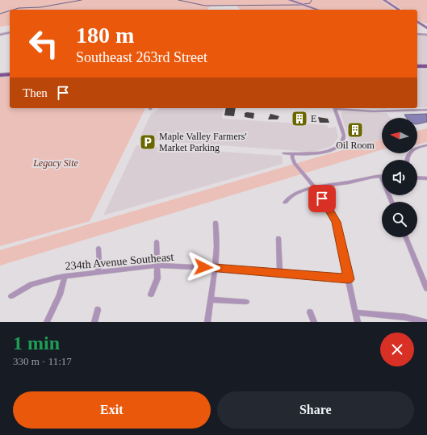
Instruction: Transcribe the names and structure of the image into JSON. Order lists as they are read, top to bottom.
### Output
{
  "streets": {
    "street": ["234th Avenue Southeast"]
  },
  "parks": ["Legacy Site"],
  "places": {
    "building": ["E", "Oil Room"],
    "parking": ["Maple Valley Farmers' Market Parking"]
  },
  "north": "left",
  "page": {
    "turn": ["180 m", "Southeast 263rd Street"],
    "then": "Then",
    "heading": ["1 min", "330 m · 11:17"],
    "buttons": ["Exit", "Share"]
  }
}
